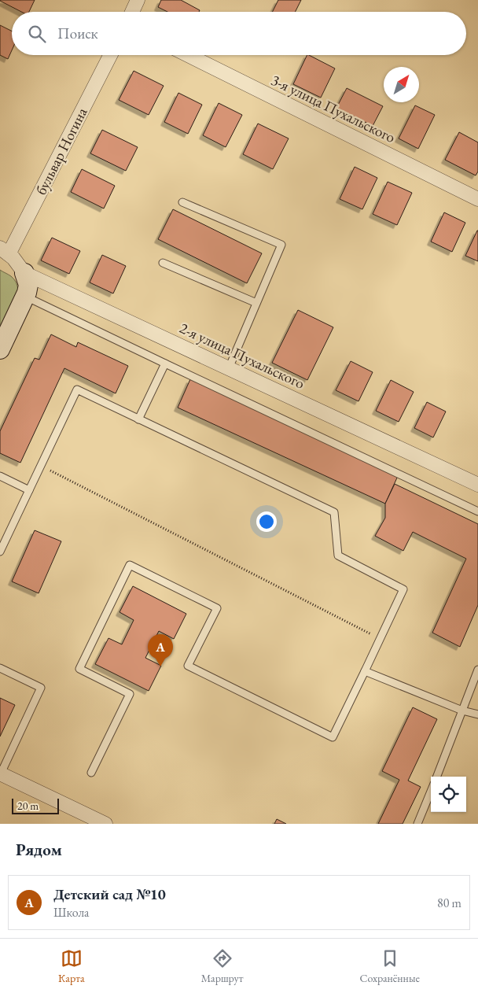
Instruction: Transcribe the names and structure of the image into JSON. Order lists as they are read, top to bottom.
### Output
{
  "streets": {
    "street": ["3-я улица Пухальского", "бульвар Ногина", "2-я улица Пухальского"]
  },
  "crossings": [
    ["бульвар Ногина", "2-я улица Пухальского"]
  ],
  "scale_bar": "20 m",
  "north": "top right",
  "page": {
    "search": "Поиск",
    "pins": "A",
    "scale": "20 m",
    "heading": "Рядом",
    "list": [
      {
        "mark": "A",
        "name": "Детский сад №10",
        "note": "Школа",
        "value": "80 m"
      }
    ],
    "nav": ["Карта", "Маршрут", "Сохранённые"]
  }
}
